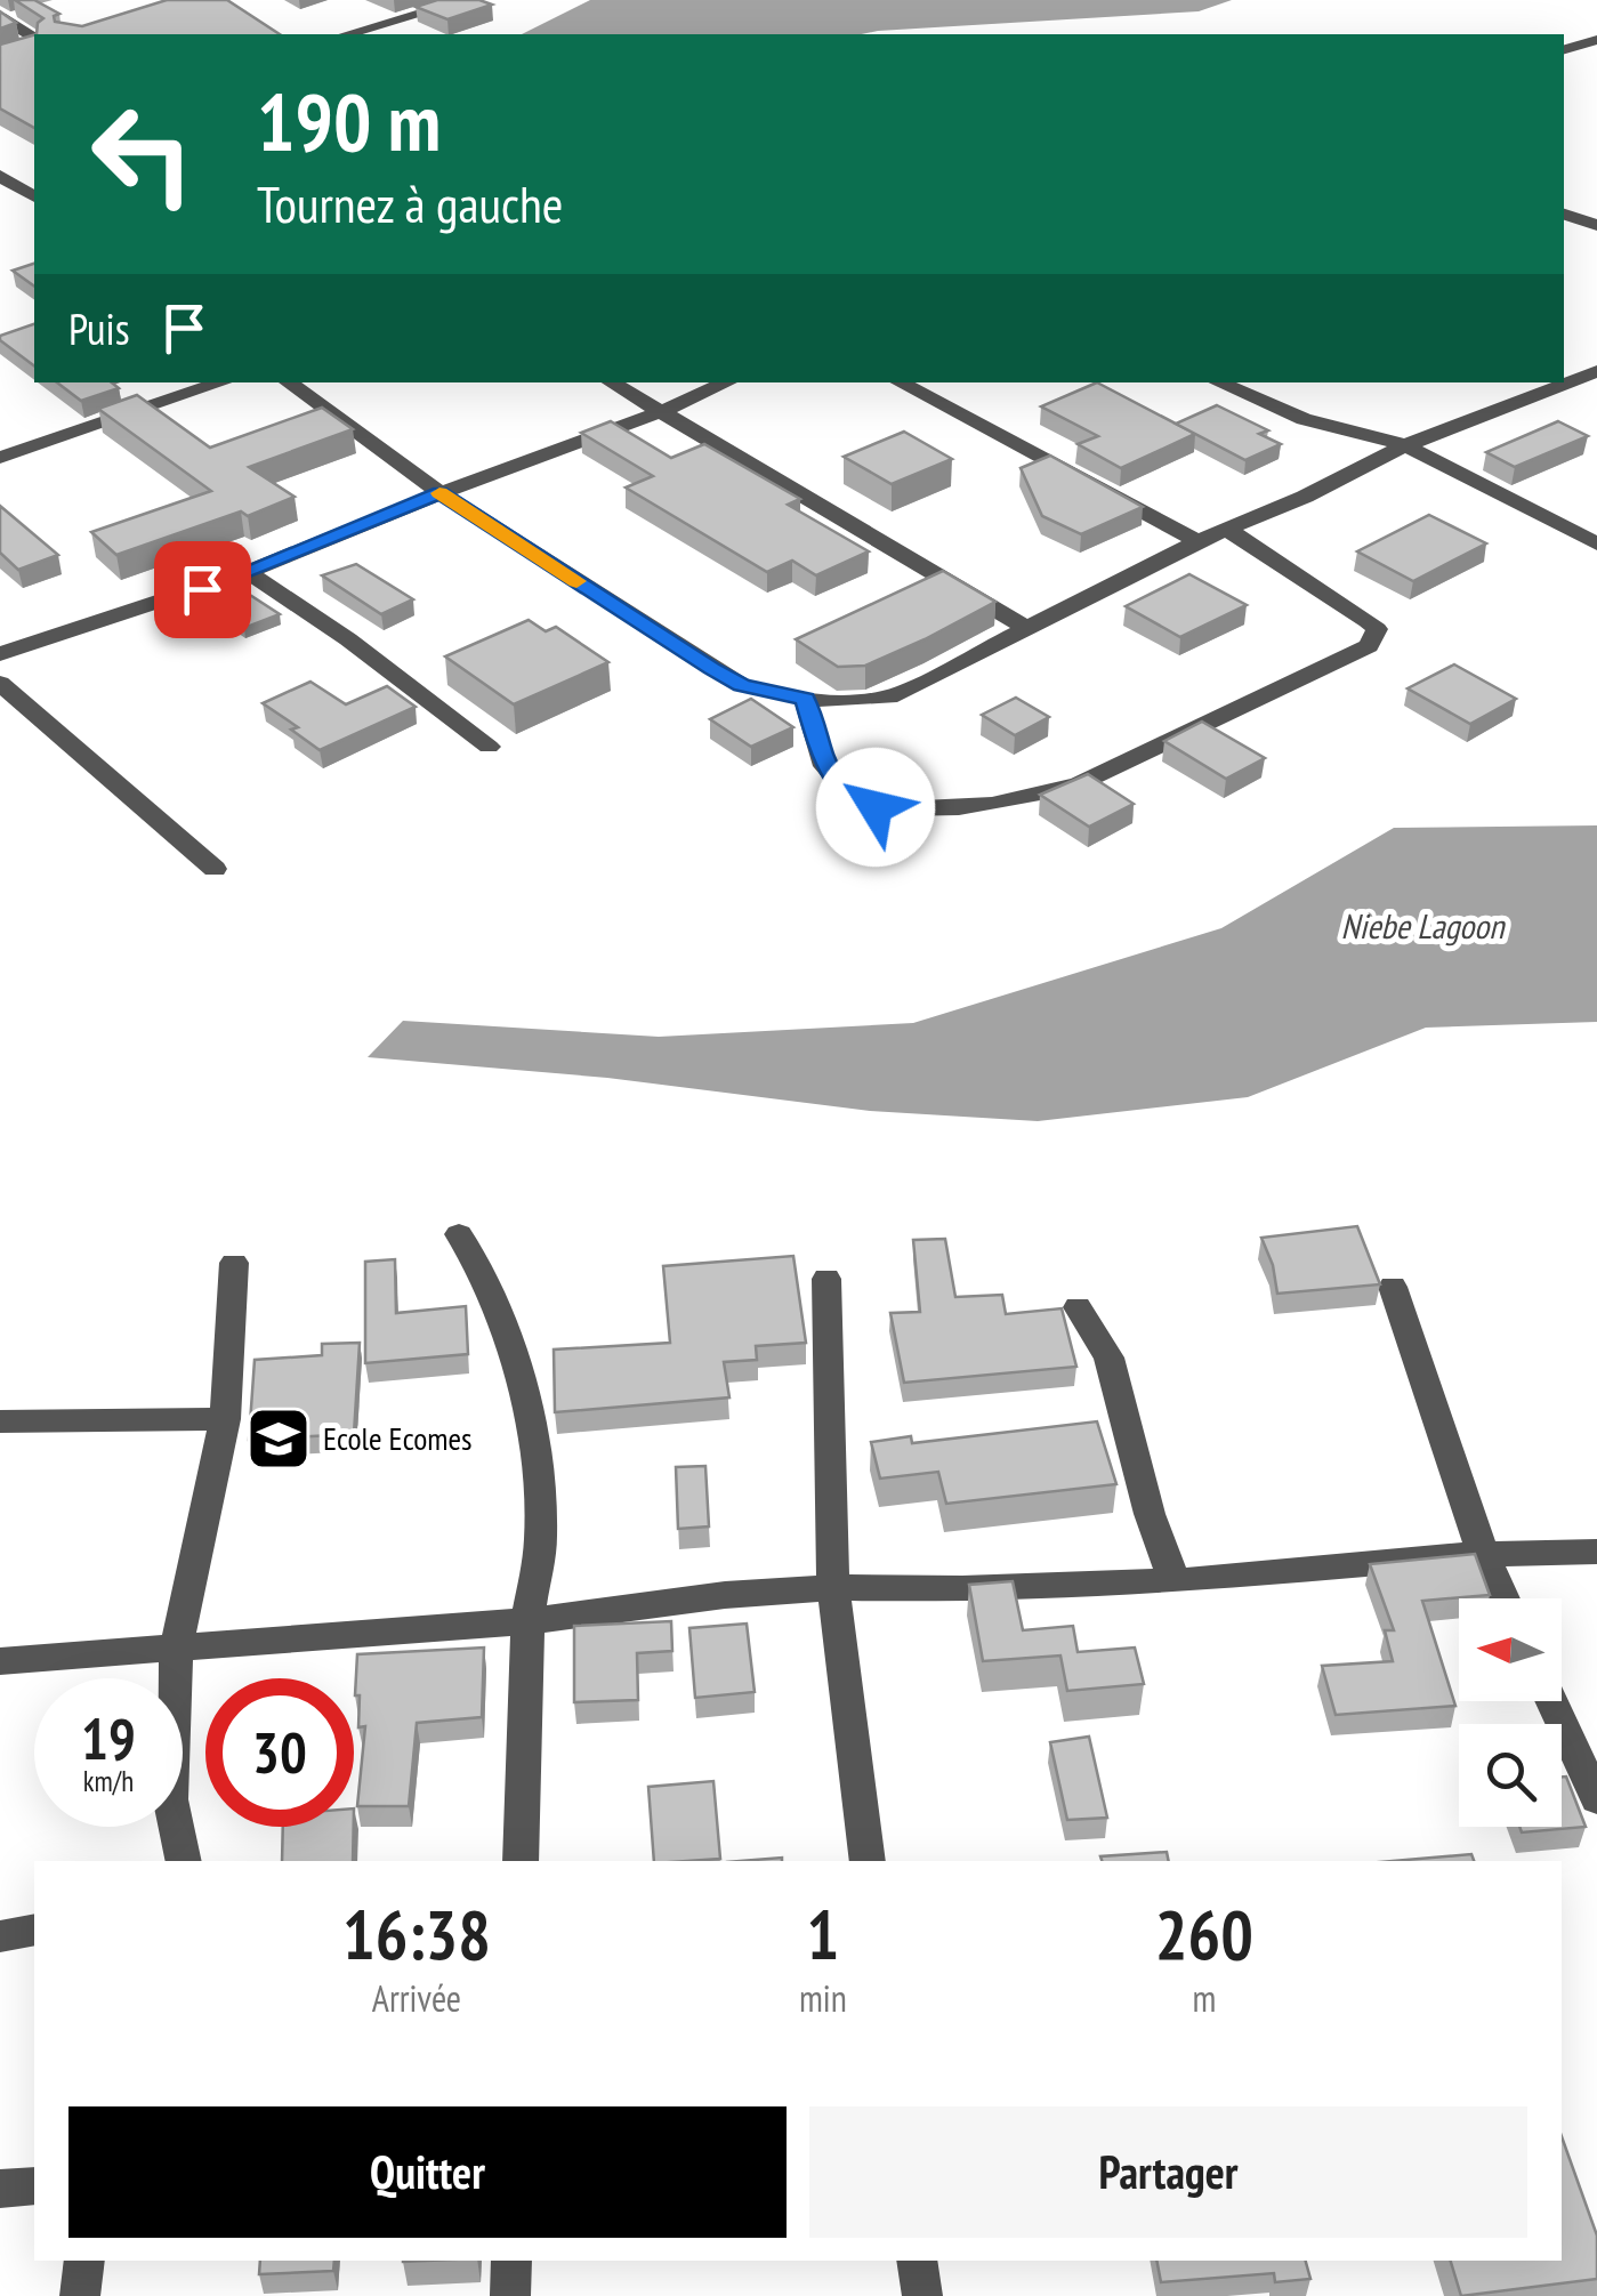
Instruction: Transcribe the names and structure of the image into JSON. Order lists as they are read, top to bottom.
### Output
{
  "water": ["Niebe Lagoon"],
  "places": {
    "school or university": ["Ecole Ecomes"]
  },
  "north": "left",
  "page": {
    "turn": ["190 m", "Tournez à gauche"],
    "then": "Puis",
    "speed": "19 km/h",
    "limit": "30",
    "eta": [
      "16:38",
      "Arrivée",
      "1",
      "min",
      "260",
      "m"
    ],
    "buttons": ["Quitter", "Partager"]
  }
}
